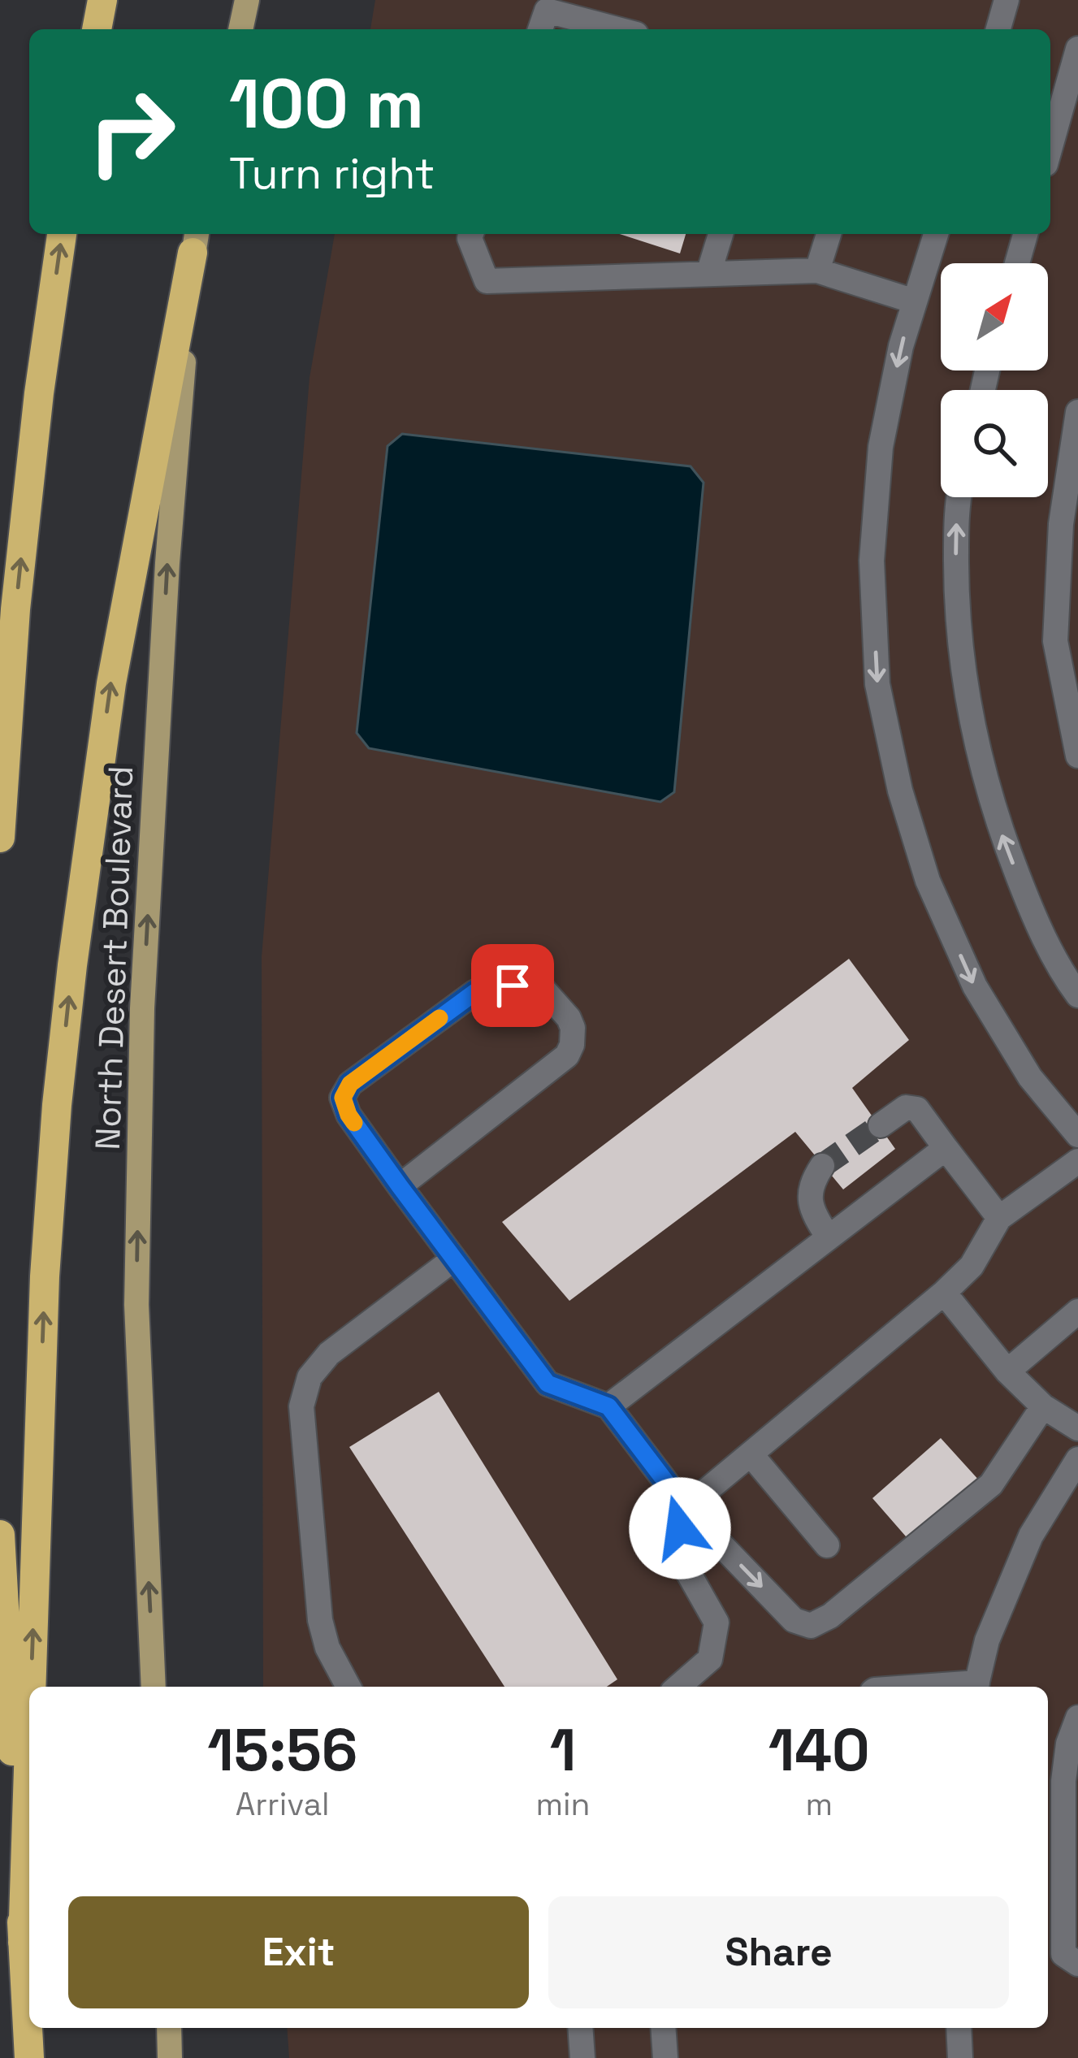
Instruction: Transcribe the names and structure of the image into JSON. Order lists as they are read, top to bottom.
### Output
{
  "streets": {
    "main road": ["North Desert Boulevard"]
  },
  "one_way": ["North Desert Boulevard"],
  "north": "top right",
  "page": {
    "turn": ["100 m", "Turn right"],
    "eta": [
      "15:56",
      "Arrival",
      "1",
      "min",
      "140",
      "m"
    ],
    "buttons": ["Exit", "Share"]
  }
}
